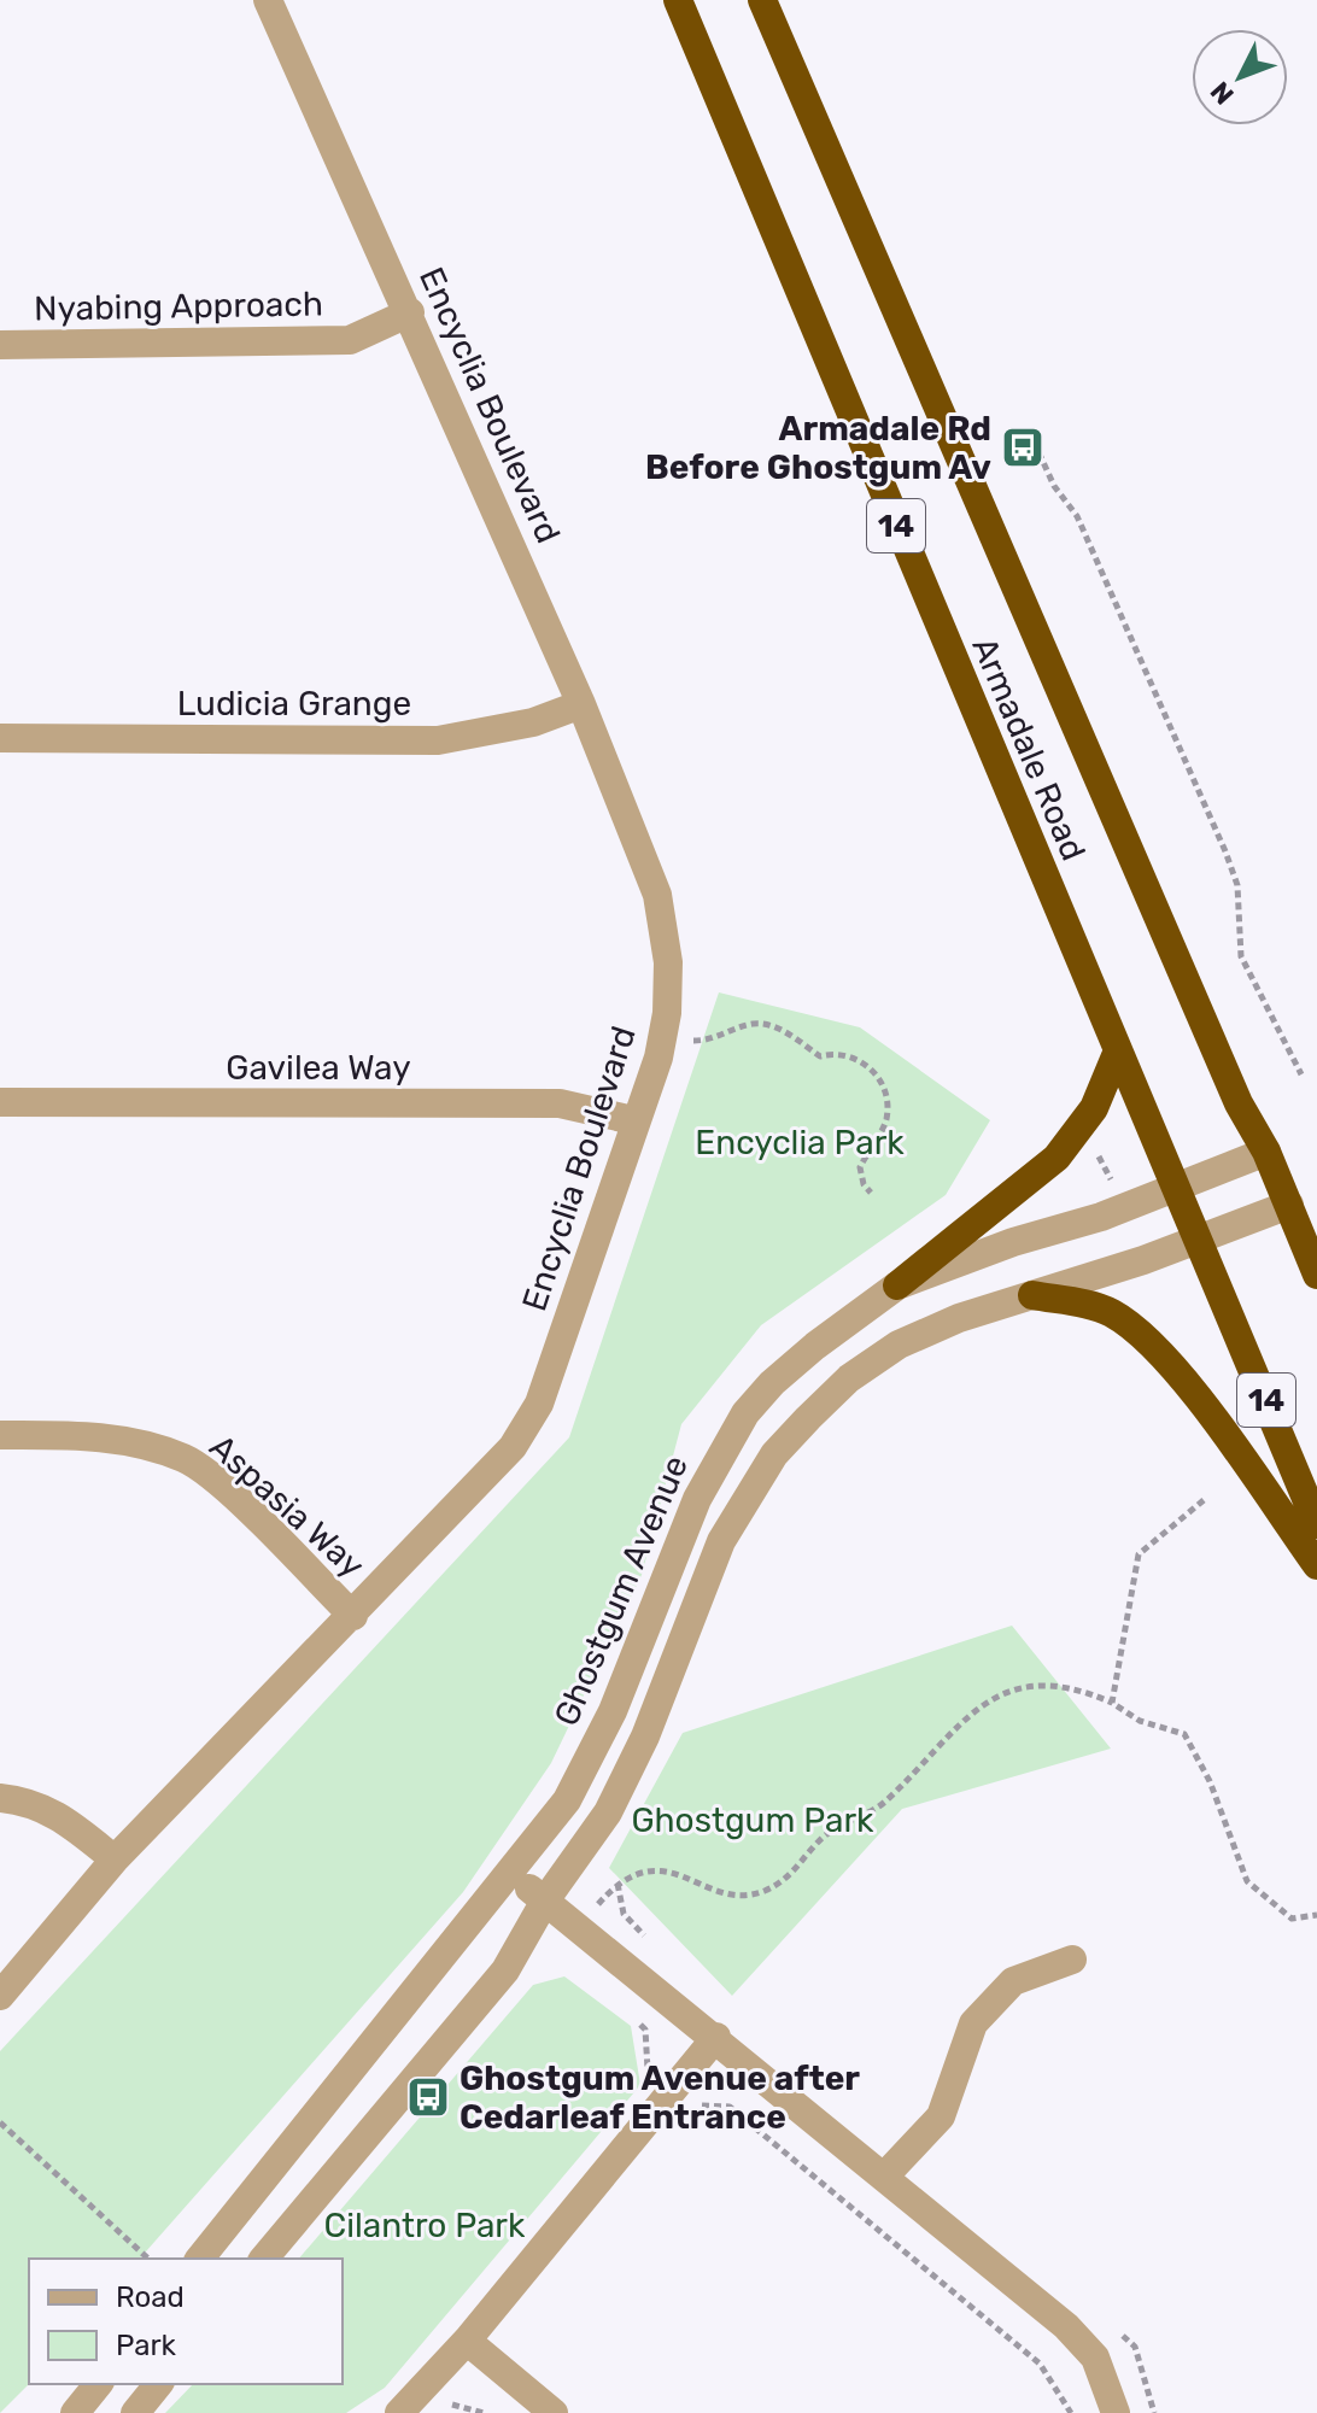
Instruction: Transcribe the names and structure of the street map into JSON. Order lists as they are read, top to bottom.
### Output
{
  "streets": {
    "highway": ["14", "Armadale Road"],
    "street": [
      "Nyabing Approach",
      "Encyclia Boulevard",
      "Ludicia Grange",
      "Gavilea Way",
      "Aspasia Way",
      "Ghostgum Avenue"
    ]
  },
  "crossings": [
    ["Nyabing Approach", "Encyclia Boulevard"],
    ["Encyclia Boulevard", "Ludicia Grange"],
    ["Encyclia Boulevard", "Gavilea Way"],
    ["Encyclia Boulevard", "Aspasia Way"],
    ["Armadale Road", "Ghostgum Avenue"]
  ],
  "parks": ["Encyclia Park", "Ghostgum Park", "Cilantro Park"],
  "places": {
    "bus stop": ["Armadale Rd Before Ghostgum Av", "Ghostgum Avenue after Cedarleaf Entrance"]
  },
  "legend": ["Road", "Park"],
  "north": "bottom left"
}
